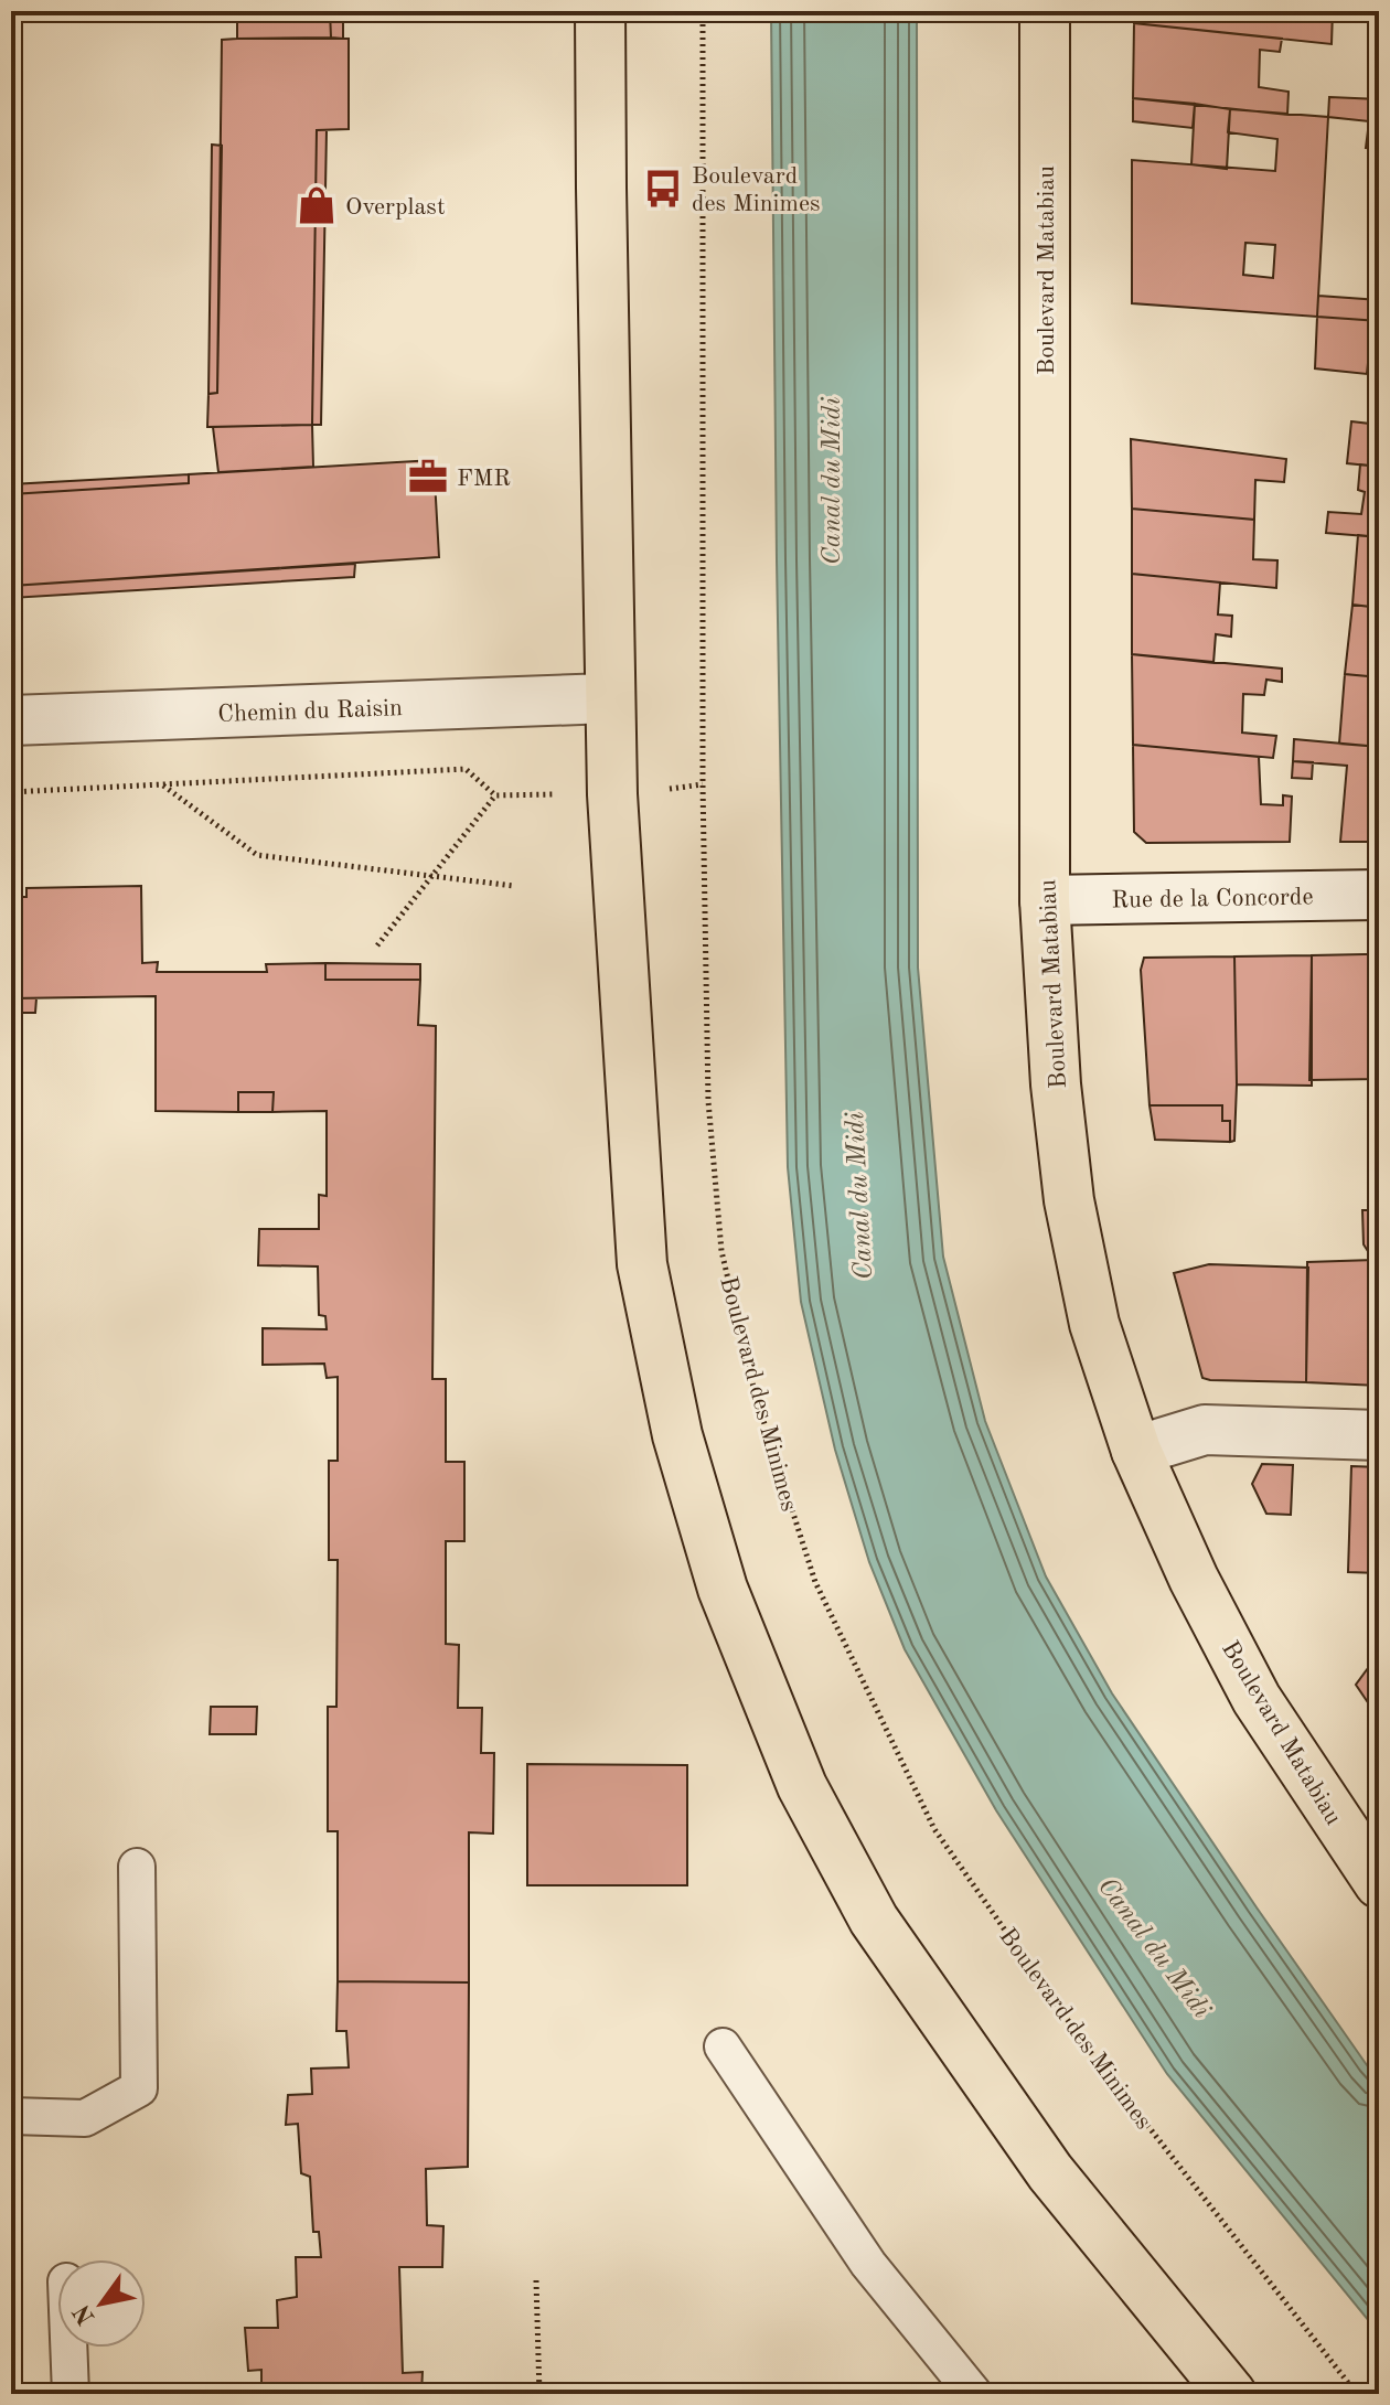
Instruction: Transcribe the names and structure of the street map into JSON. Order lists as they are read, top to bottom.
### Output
{
  "streets": {
    "main road": ["Boulevard Matabiau"],
    "street": ["Chemin du Raisin", "Rue de la Concorde"],
    "path": ["Boulevard des Minimes"]
  },
  "crossings": [
    ["Boulevard Matabiau", "Rue de la Concorde"]
  ],
  "water": ["Canal du Midi"],
  "places": {
    "bus stop": ["Boulevard des Minimes"],
    "shop": ["Overplast"],
    "office": ["FMR"]
  },
  "north": "bottom left"
}
